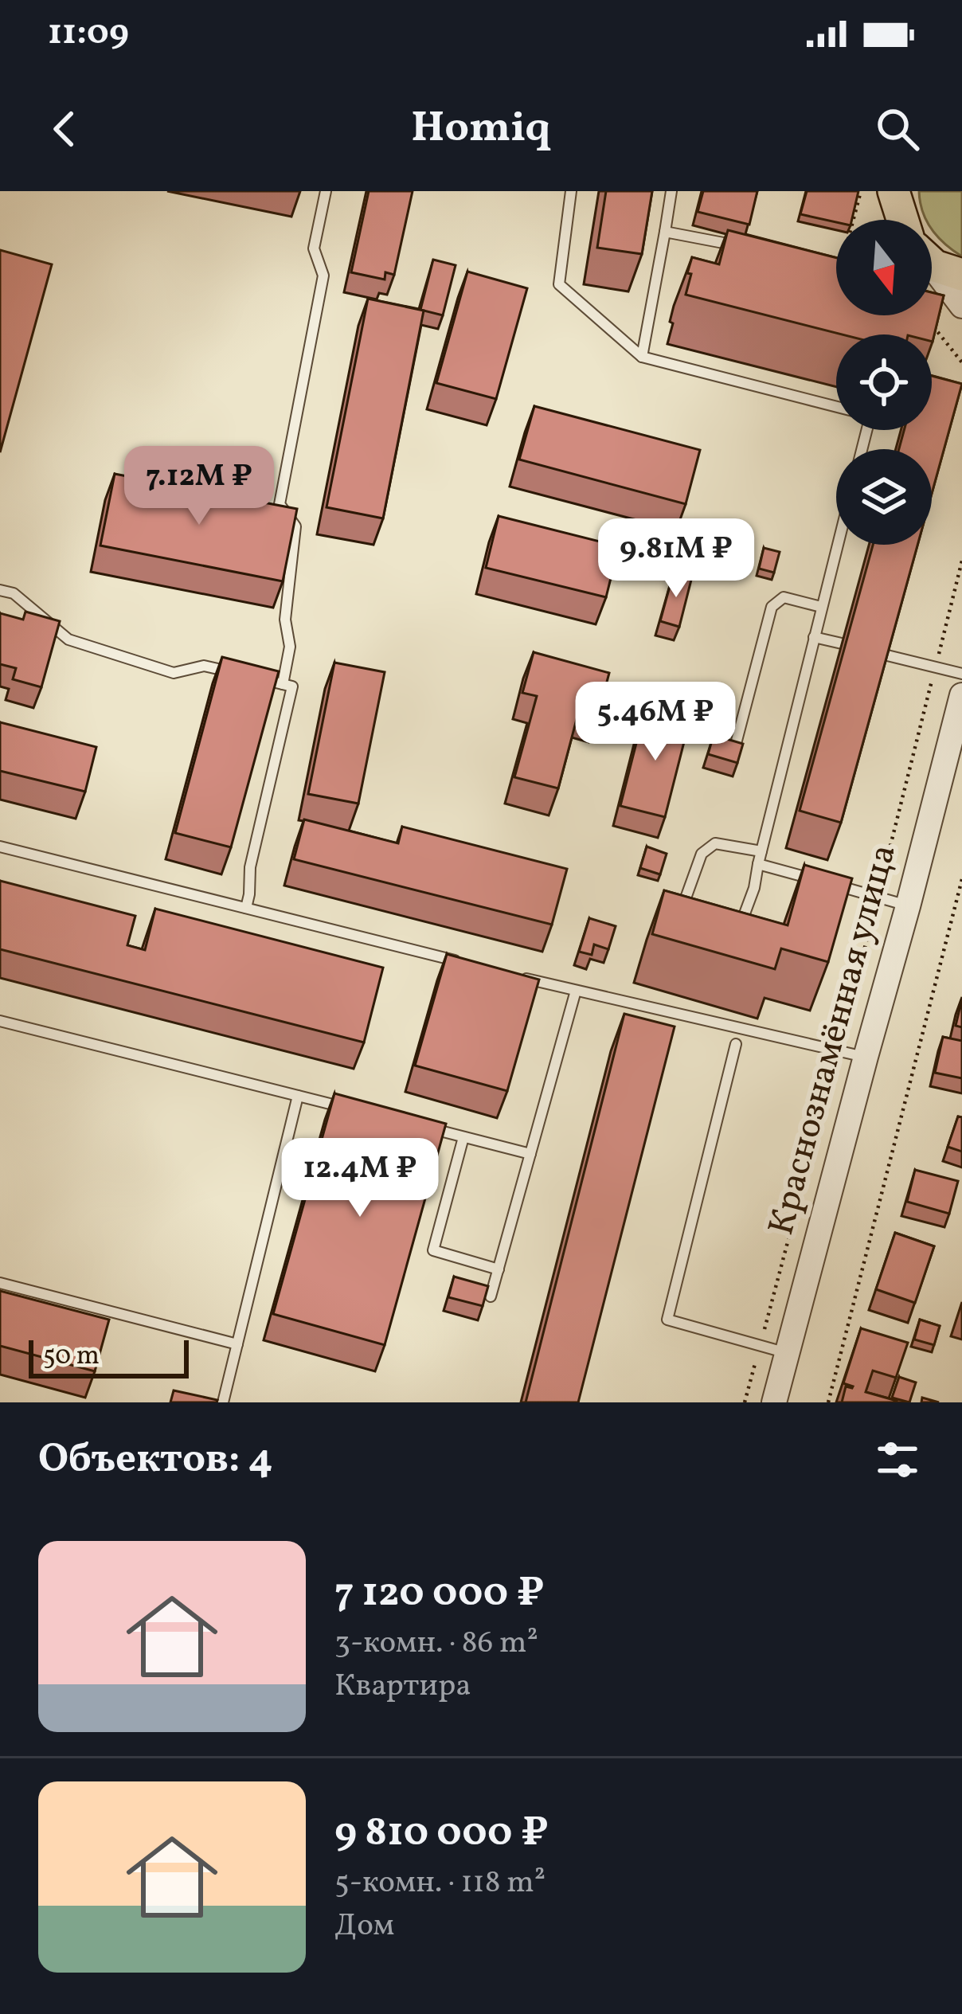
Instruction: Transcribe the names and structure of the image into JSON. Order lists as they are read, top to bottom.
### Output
{
  "streets": {
    "street": ["Краснознамённая улица"]
  },
  "scale_bar": "50 m",
  "north": "bottom",
  "page": {
    "status": "11:09",
    "header": "Homiq",
    "price": [
      "7.12M ₽",
      "9.81M ₽",
      "5.46M ₽",
      "12.4M ₽"
    ],
    "scale": "50 m",
    "heading": "Объектов: 4",
    "list": [
      {
        "name": "7 120 000 ₽",
        "note": "3-комн. · 86 m² · Квартира"
      },
      {
        "name": "9 810 000 ₽",
        "note": "5-комн. · 118 m² · Дом"
      }
    ]
  }
}
